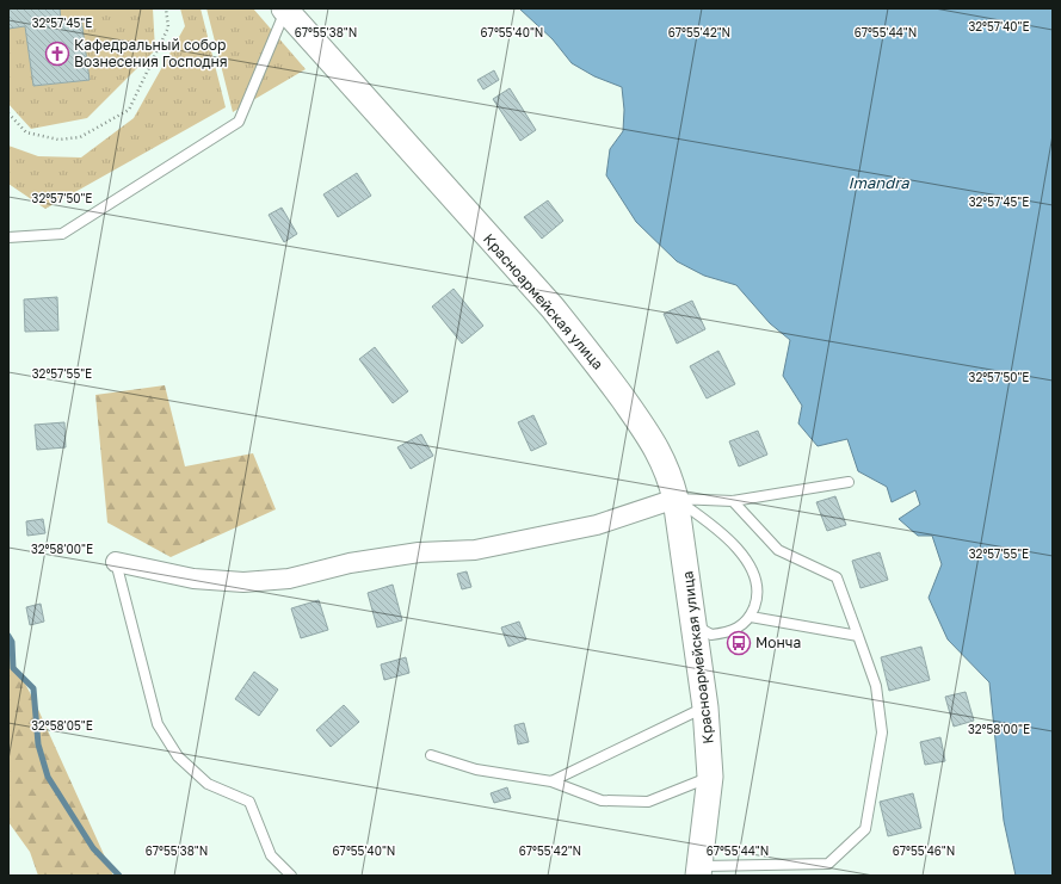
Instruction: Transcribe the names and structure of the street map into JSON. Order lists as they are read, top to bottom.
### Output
{
  "streets": {
    "street": ["Красноармейская улица"]
  },
  "water": ["Imandra"],
  "places": {
    "church": ["Кафедральный собор Вознесения Господня"],
    "bus stop": ["Монча"]
  },
  "coordinates": [
    "32°57'45\"E",
    "32°57'40\"E",
    "67°55'44\"N",
    "67°55'38\"N",
    "67°55'40\"N",
    "67°55'42\"N",
    "32°57'50\"E",
    "32°57'55\"E",
    "32°58'00\"E",
    "32°58'05\"E",
    "67°55'46\"N"
  ]
}
